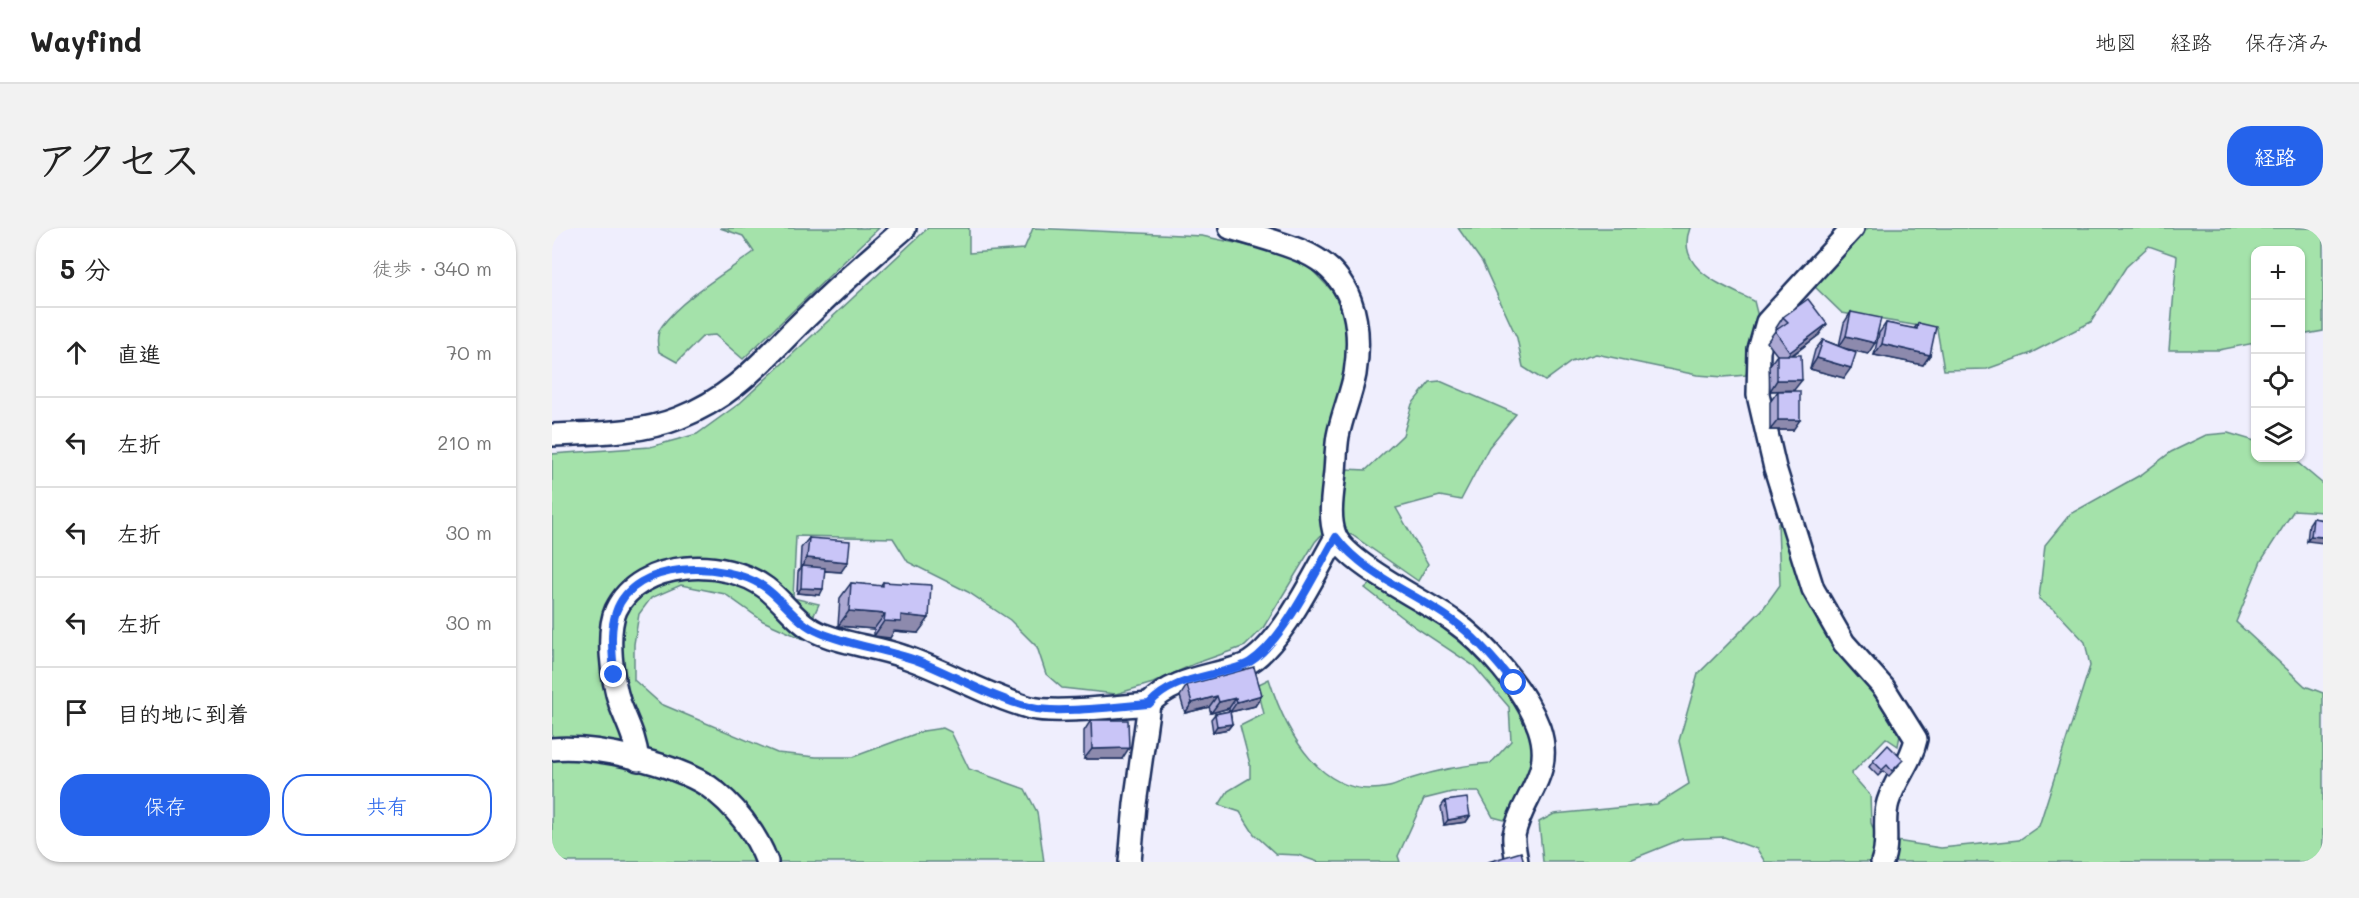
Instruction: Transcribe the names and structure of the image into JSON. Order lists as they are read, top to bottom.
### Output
{
  "page": {
    "header": "Wayfind",
    "nav": ["地図", "経路", "保存済み"],
    "title": "アクセス",
    "buttons": [
      "経路",
      ["保存", "共有"]
    ],
    "heading": ["5 分", "徒歩 · 340 m"],
    "map_buttons": ["+", "−"],
    "list": [
      ["直進", "70 m"],
      ["左折", "210 m"],
      ["左折", "30 m"],
      ["左折", "30 m"],
      "目的地に到着"
    ]
  }
}
